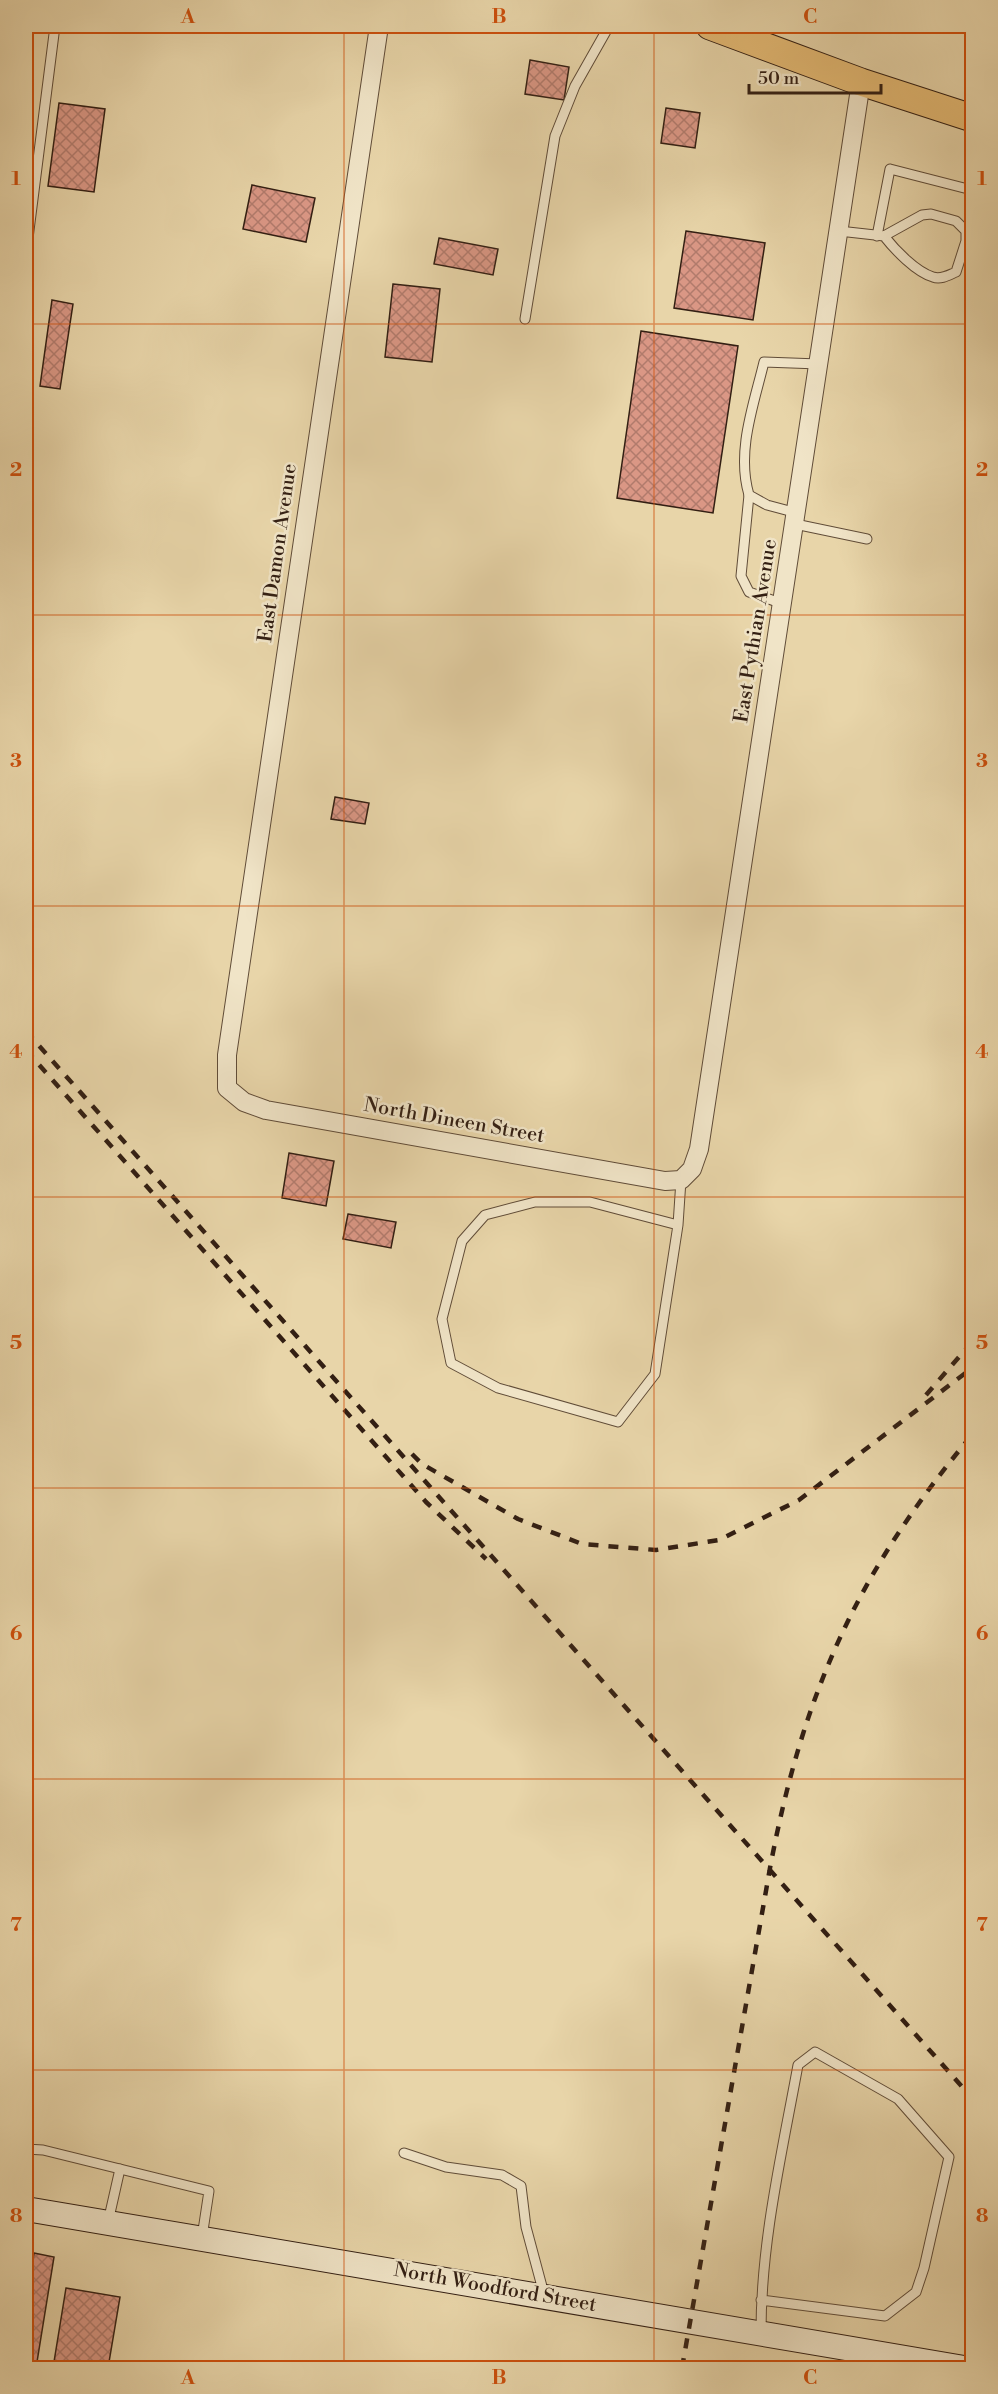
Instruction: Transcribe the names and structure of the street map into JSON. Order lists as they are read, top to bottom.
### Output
{
  "streets": {
    "street": [
      "East Damon Avenue",
      "East Pythian Avenue",
      "North Dineen Street",
      "North Woodford Street"
    ]
  },
  "crossings": [
    ["East Damon Avenue", "North Dineen Street"],
    ["East Pythian Avenue", "North Dineen Street"]
  ],
  "scale_bar": "50 m",
  "grid": {
    "columns": ["A", "B", "C"],
    "rows": [
      "1",
      "2",
      "3",
      "4",
      "5",
      "6",
      "7",
      "8"
    ]
  }
}
